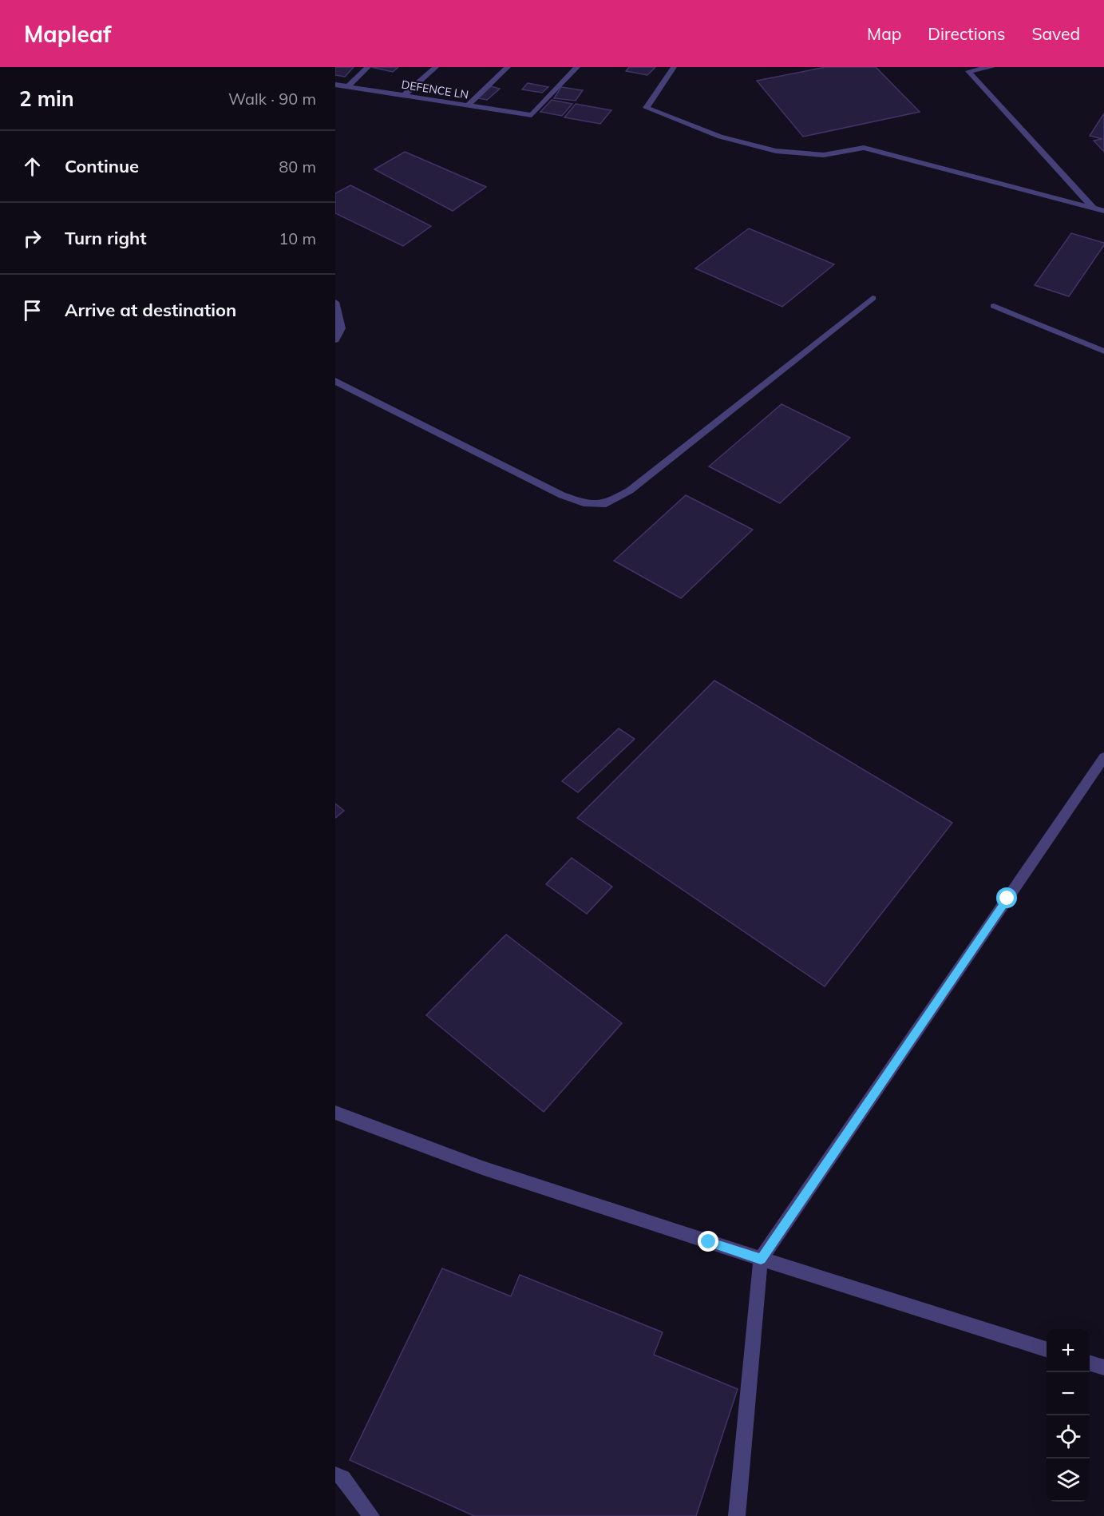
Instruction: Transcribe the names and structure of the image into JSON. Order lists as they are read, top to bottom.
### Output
{
  "streets": {
    "street": ["DEFENCE LN"]
  },
  "page": {
    "header": "Mapleaf",
    "nav": ["Map", "Directions", "Saved"],
    "heading": ["2 min", "Walk · 90 m"],
    "list": [
      ["Continue", "80 m"],
      ["Turn right", "10 m"],
      "Arrive at destination"
    ],
    "map_buttons": ["+", "−"]
  }
}
